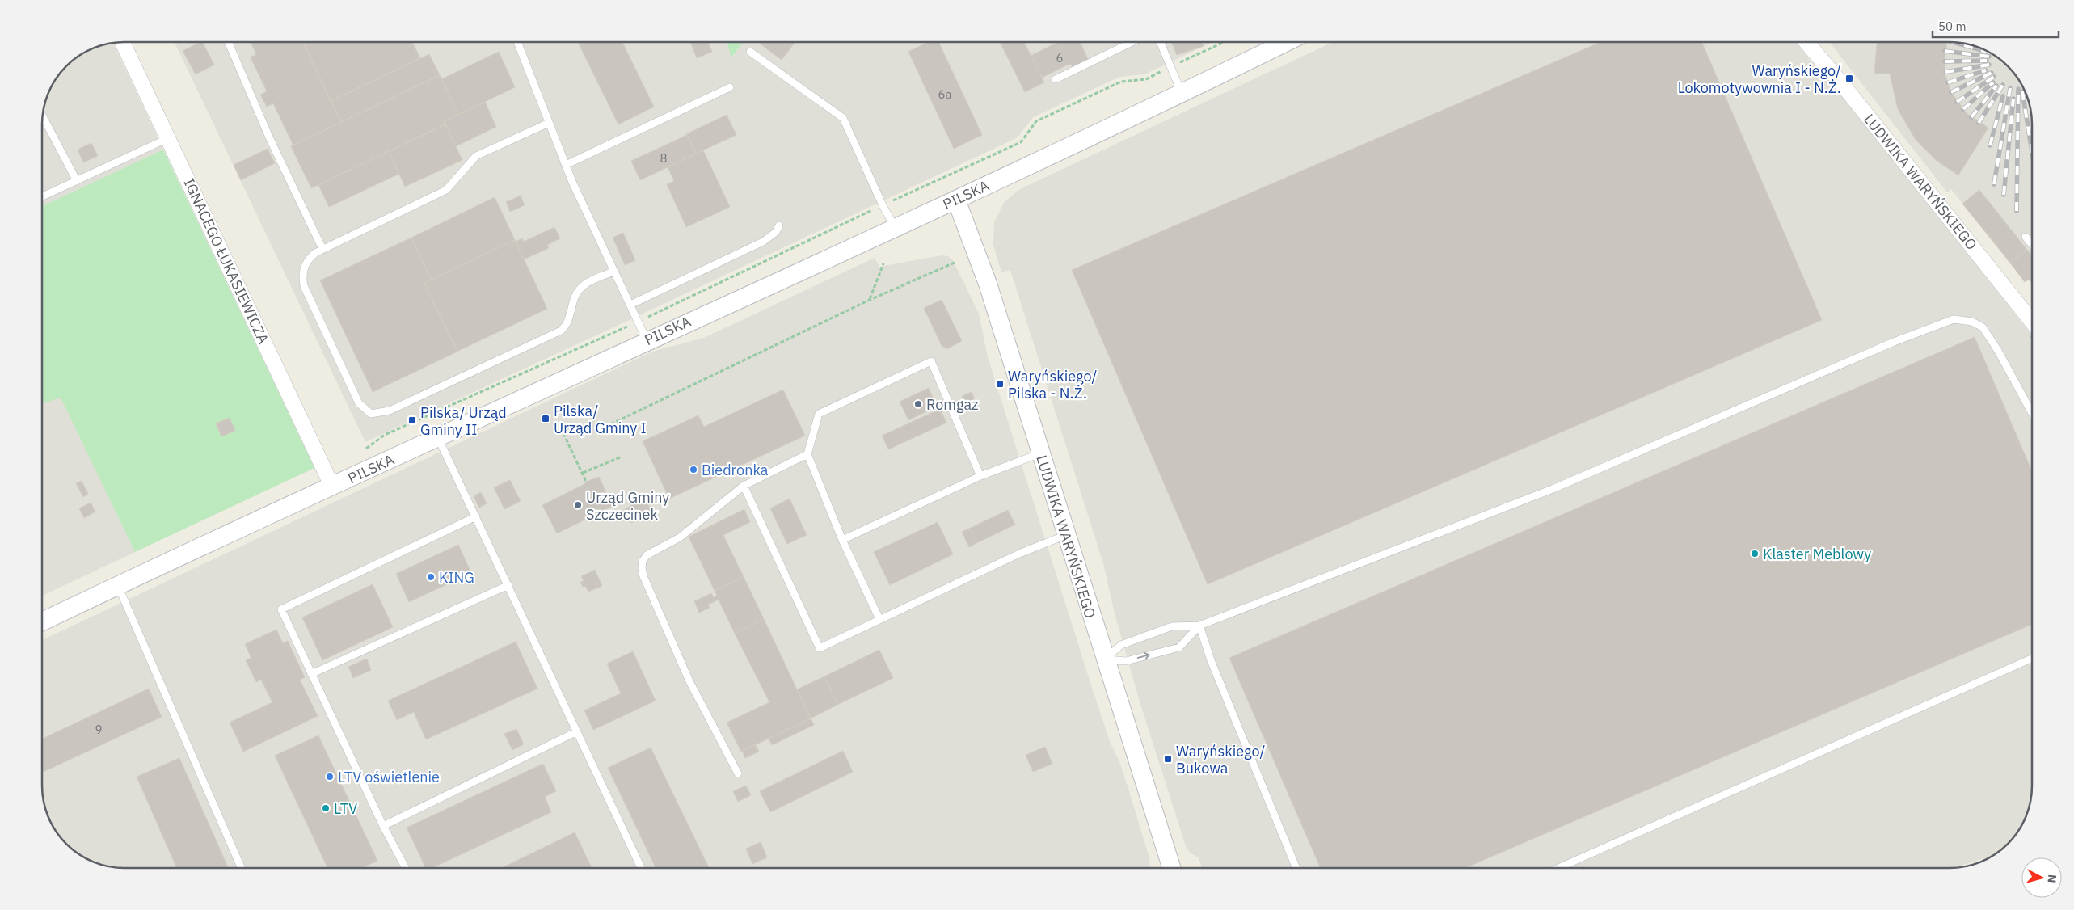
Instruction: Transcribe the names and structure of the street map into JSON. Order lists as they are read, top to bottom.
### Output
{
  "streets": {
    "street": ["LUDWIKA WARYŃSKIEGO", "PILSKA", "IGNACEGO ŁUKASIEWICZA"]
  },
  "crossings": [
    ["LUDWIKA WARYŃSKIEGO", "PILSKA"],
    ["PILSKA", "IGNACEGO ŁUKASIEWICZA"]
  ],
  "places": {
    "transit": [
      "Waryńskiego/ Lokomotywownia I - N.Ż.",
      "Waryńskiego/ Pilska - N.Ż.",
      "Pilska/ Urząd Gminy I",
      "Pilska/ Urząd Gminy II",
      "Waryńskiego/ Bukowa"
    ],
    "other": [
      "Romgaz",
      "Biedronka",
      "Urząd Gminy Szczecinek",
      "Klaster Meblowy",
      "KING",
      "LTV oświetlenie",
      "LTV"
    ]
  },
  "house_numbers": [
    "6",
    "6a",
    "8",
    "9"
  ],
  "scale_bar": "50 m",
  "north": "right"
}
